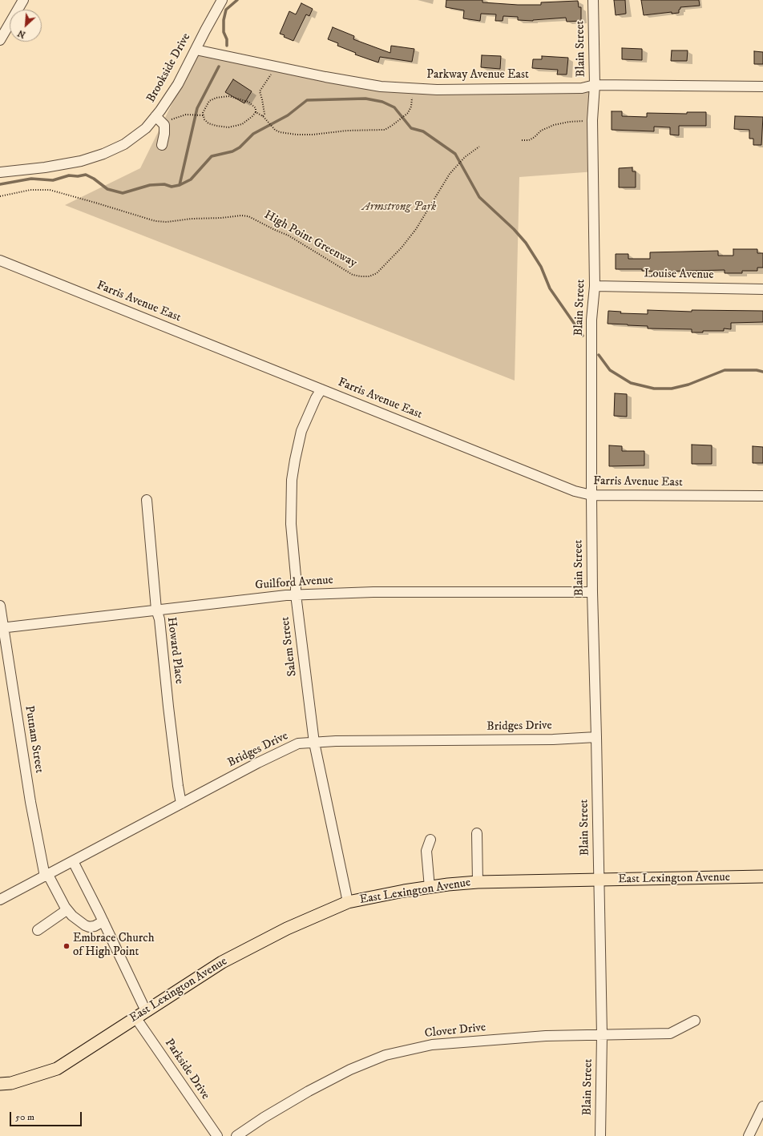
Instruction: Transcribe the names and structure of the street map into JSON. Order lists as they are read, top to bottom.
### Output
{
  "streets": {
    "main road": ["East Lexington Avenue"],
    "street": [
      "Blain Street",
      "Brookside Drive",
      "Parkway Avenue East",
      "Louise Avenue",
      "Farris Avenue East",
      "Guilford Avenue",
      "Salem Street",
      "Howard Place",
      "Bridges Drive",
      "Putnam Street",
      "Clover Drive",
      "Parkside Drive"
    ],
    "path": ["High Point Greenway"]
  },
  "crossings": [
    ["Blain Street", "Parkway Avenue East"],
    ["Blain Street", "Louise Avenue"],
    ["Blain Street", "Farris Avenue East"],
    ["Blain Street", "Guilford Avenue"],
    ["Blain Street", "Bridges Drive"],
    ["Blain Street", "East Lexington Avenue"],
    ["Blain Street", "Clover Drive"],
    ["Brookside Drive", "Parkway Avenue East"],
    ["Farris Avenue East", "Salem Street"],
    ["Guilford Avenue", "Salem Street"],
    ["Guilford Avenue", "Howard Place"],
    ["Guilford Avenue", "Putnam Street"],
    ["Salem Street", "Bridges Drive"],
    ["Salem Street", "East Lexington Avenue"],
    ["Howard Place", "Bridges Drive"],
    ["Bridges Drive", "Putnam Street"],
    ["East Lexington Avenue", "Parkside Drive"]
  ],
  "parks": ["Armstrong Park"],
  "places": ["Embrace Church of High Point"],
  "scale_bar": "50 m",
  "north": "bottom left"
}
